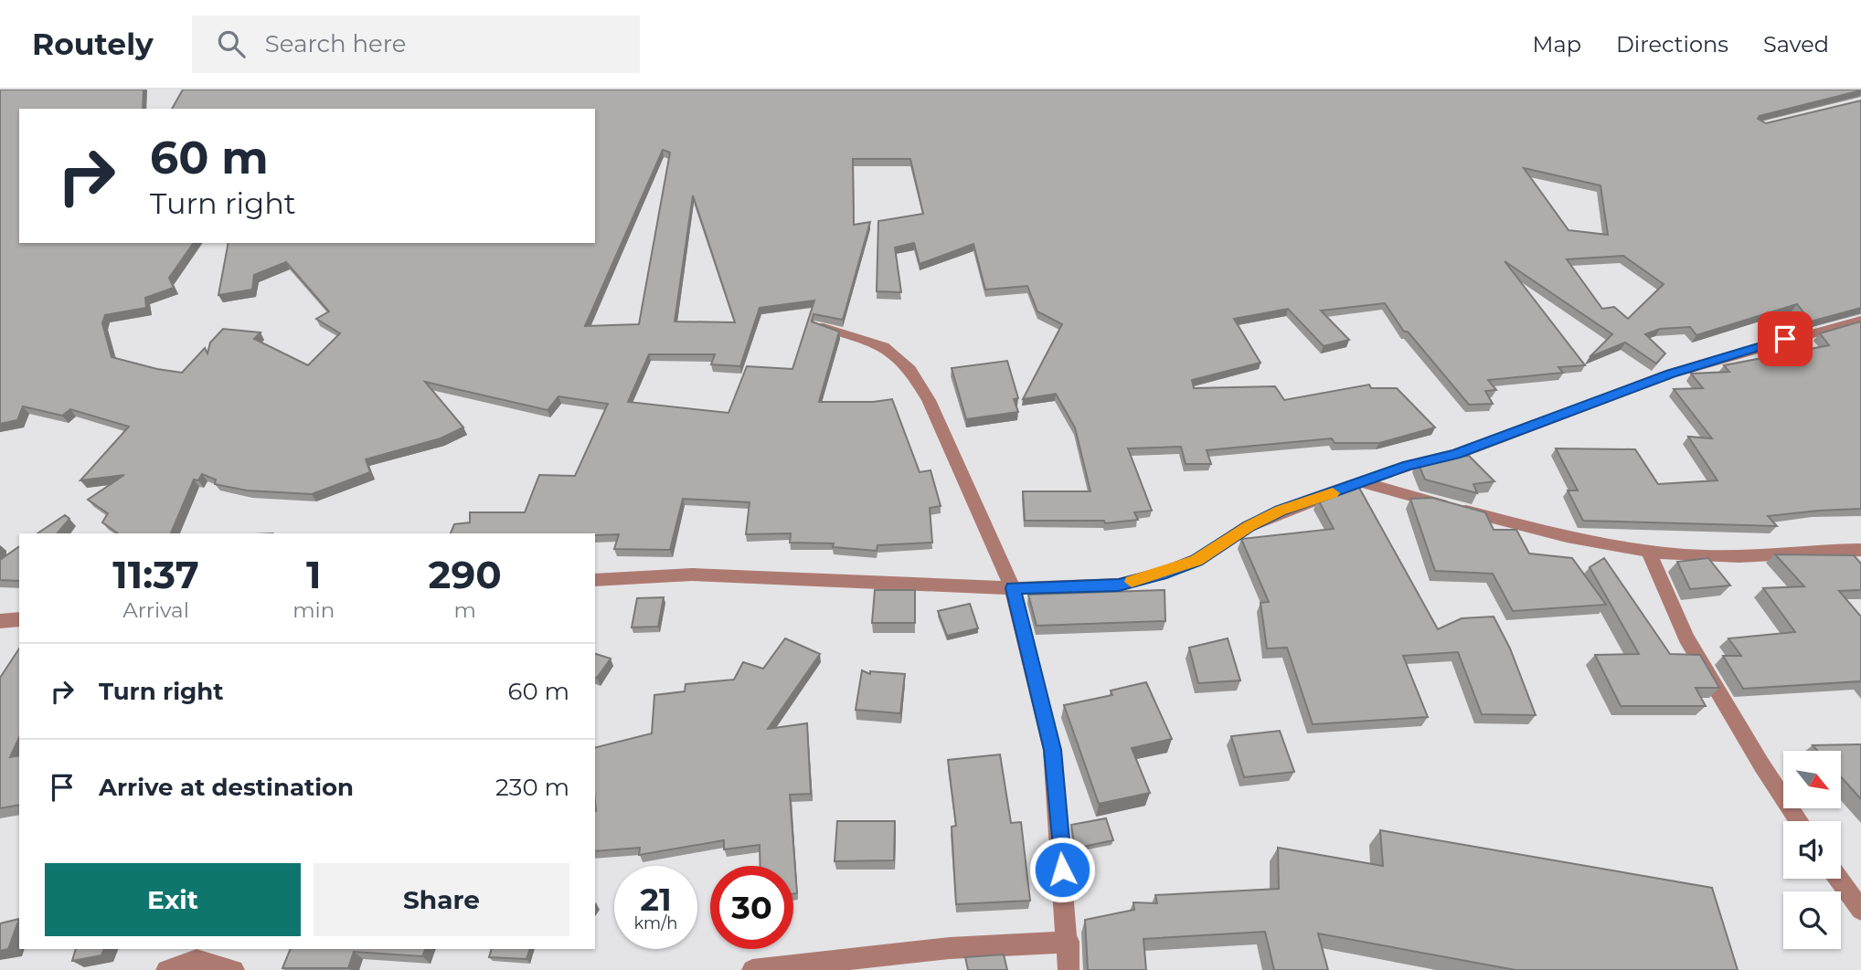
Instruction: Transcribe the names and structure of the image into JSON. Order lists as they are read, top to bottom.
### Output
{
  "north": "bottom right",
  "page": {
    "header": "Routely",
    "search": "Search here",
    "nav": ["Map", "Directions", "Saved"],
    "turn": ["60 m", "Turn right"],
    "eta": [
      "11:37",
      "Arrival",
      "1",
      "min",
      "290",
      "m"
    ],
    "list": [
      {
        "name": "Turn right",
        "value": "60 m"
      },
      {
        "name": "Arrive at destination",
        "value": "230 m"
      }
    ],
    "buttons": ["Exit", "Share"],
    "speed": "21 km/h",
    "limit": "30"
  }
}
